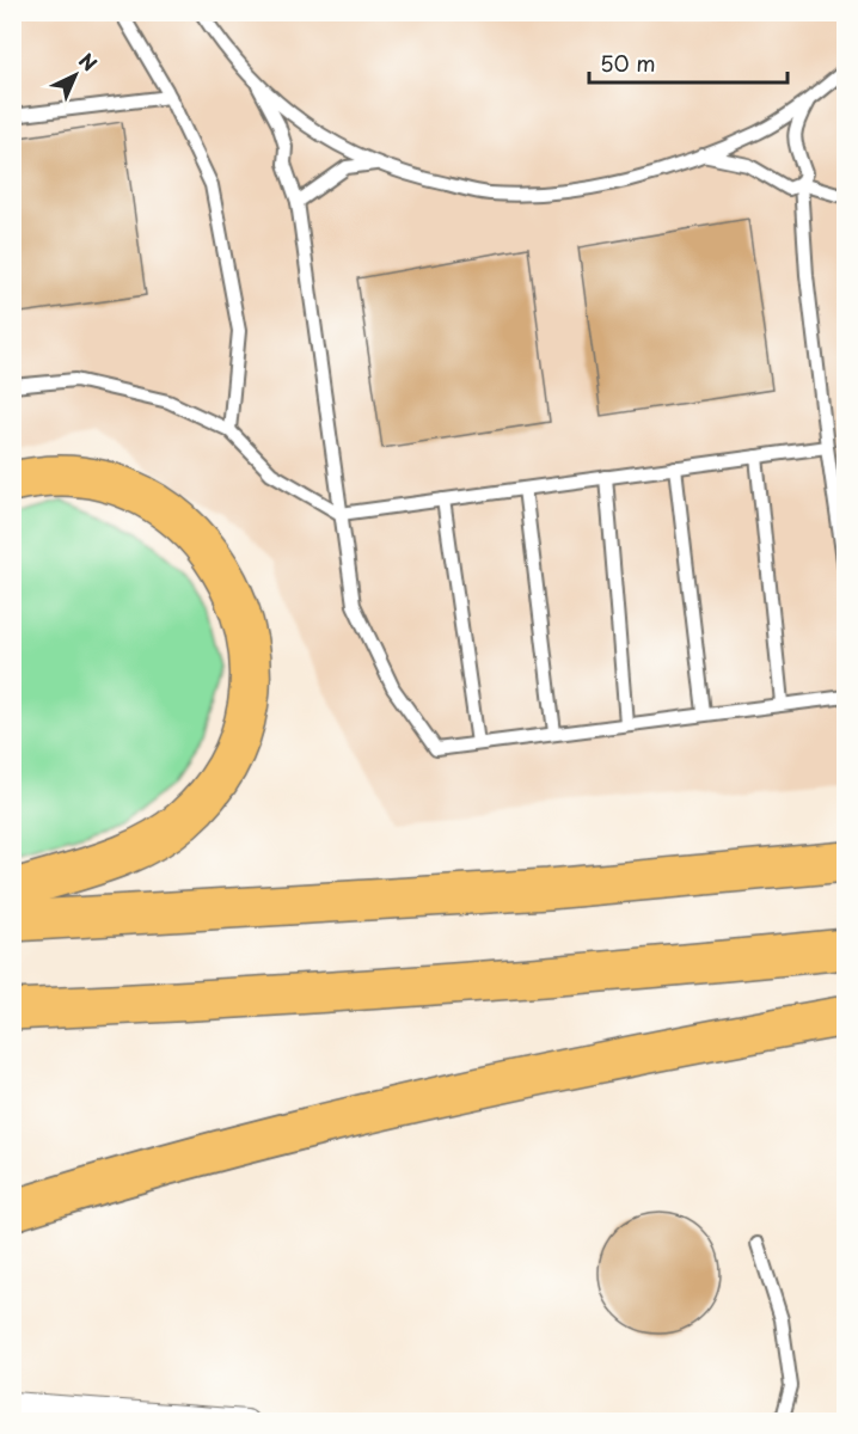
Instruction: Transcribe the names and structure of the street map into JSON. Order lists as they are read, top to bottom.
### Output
{
  "scale_bar": "50 m",
  "north": "top right"
}
